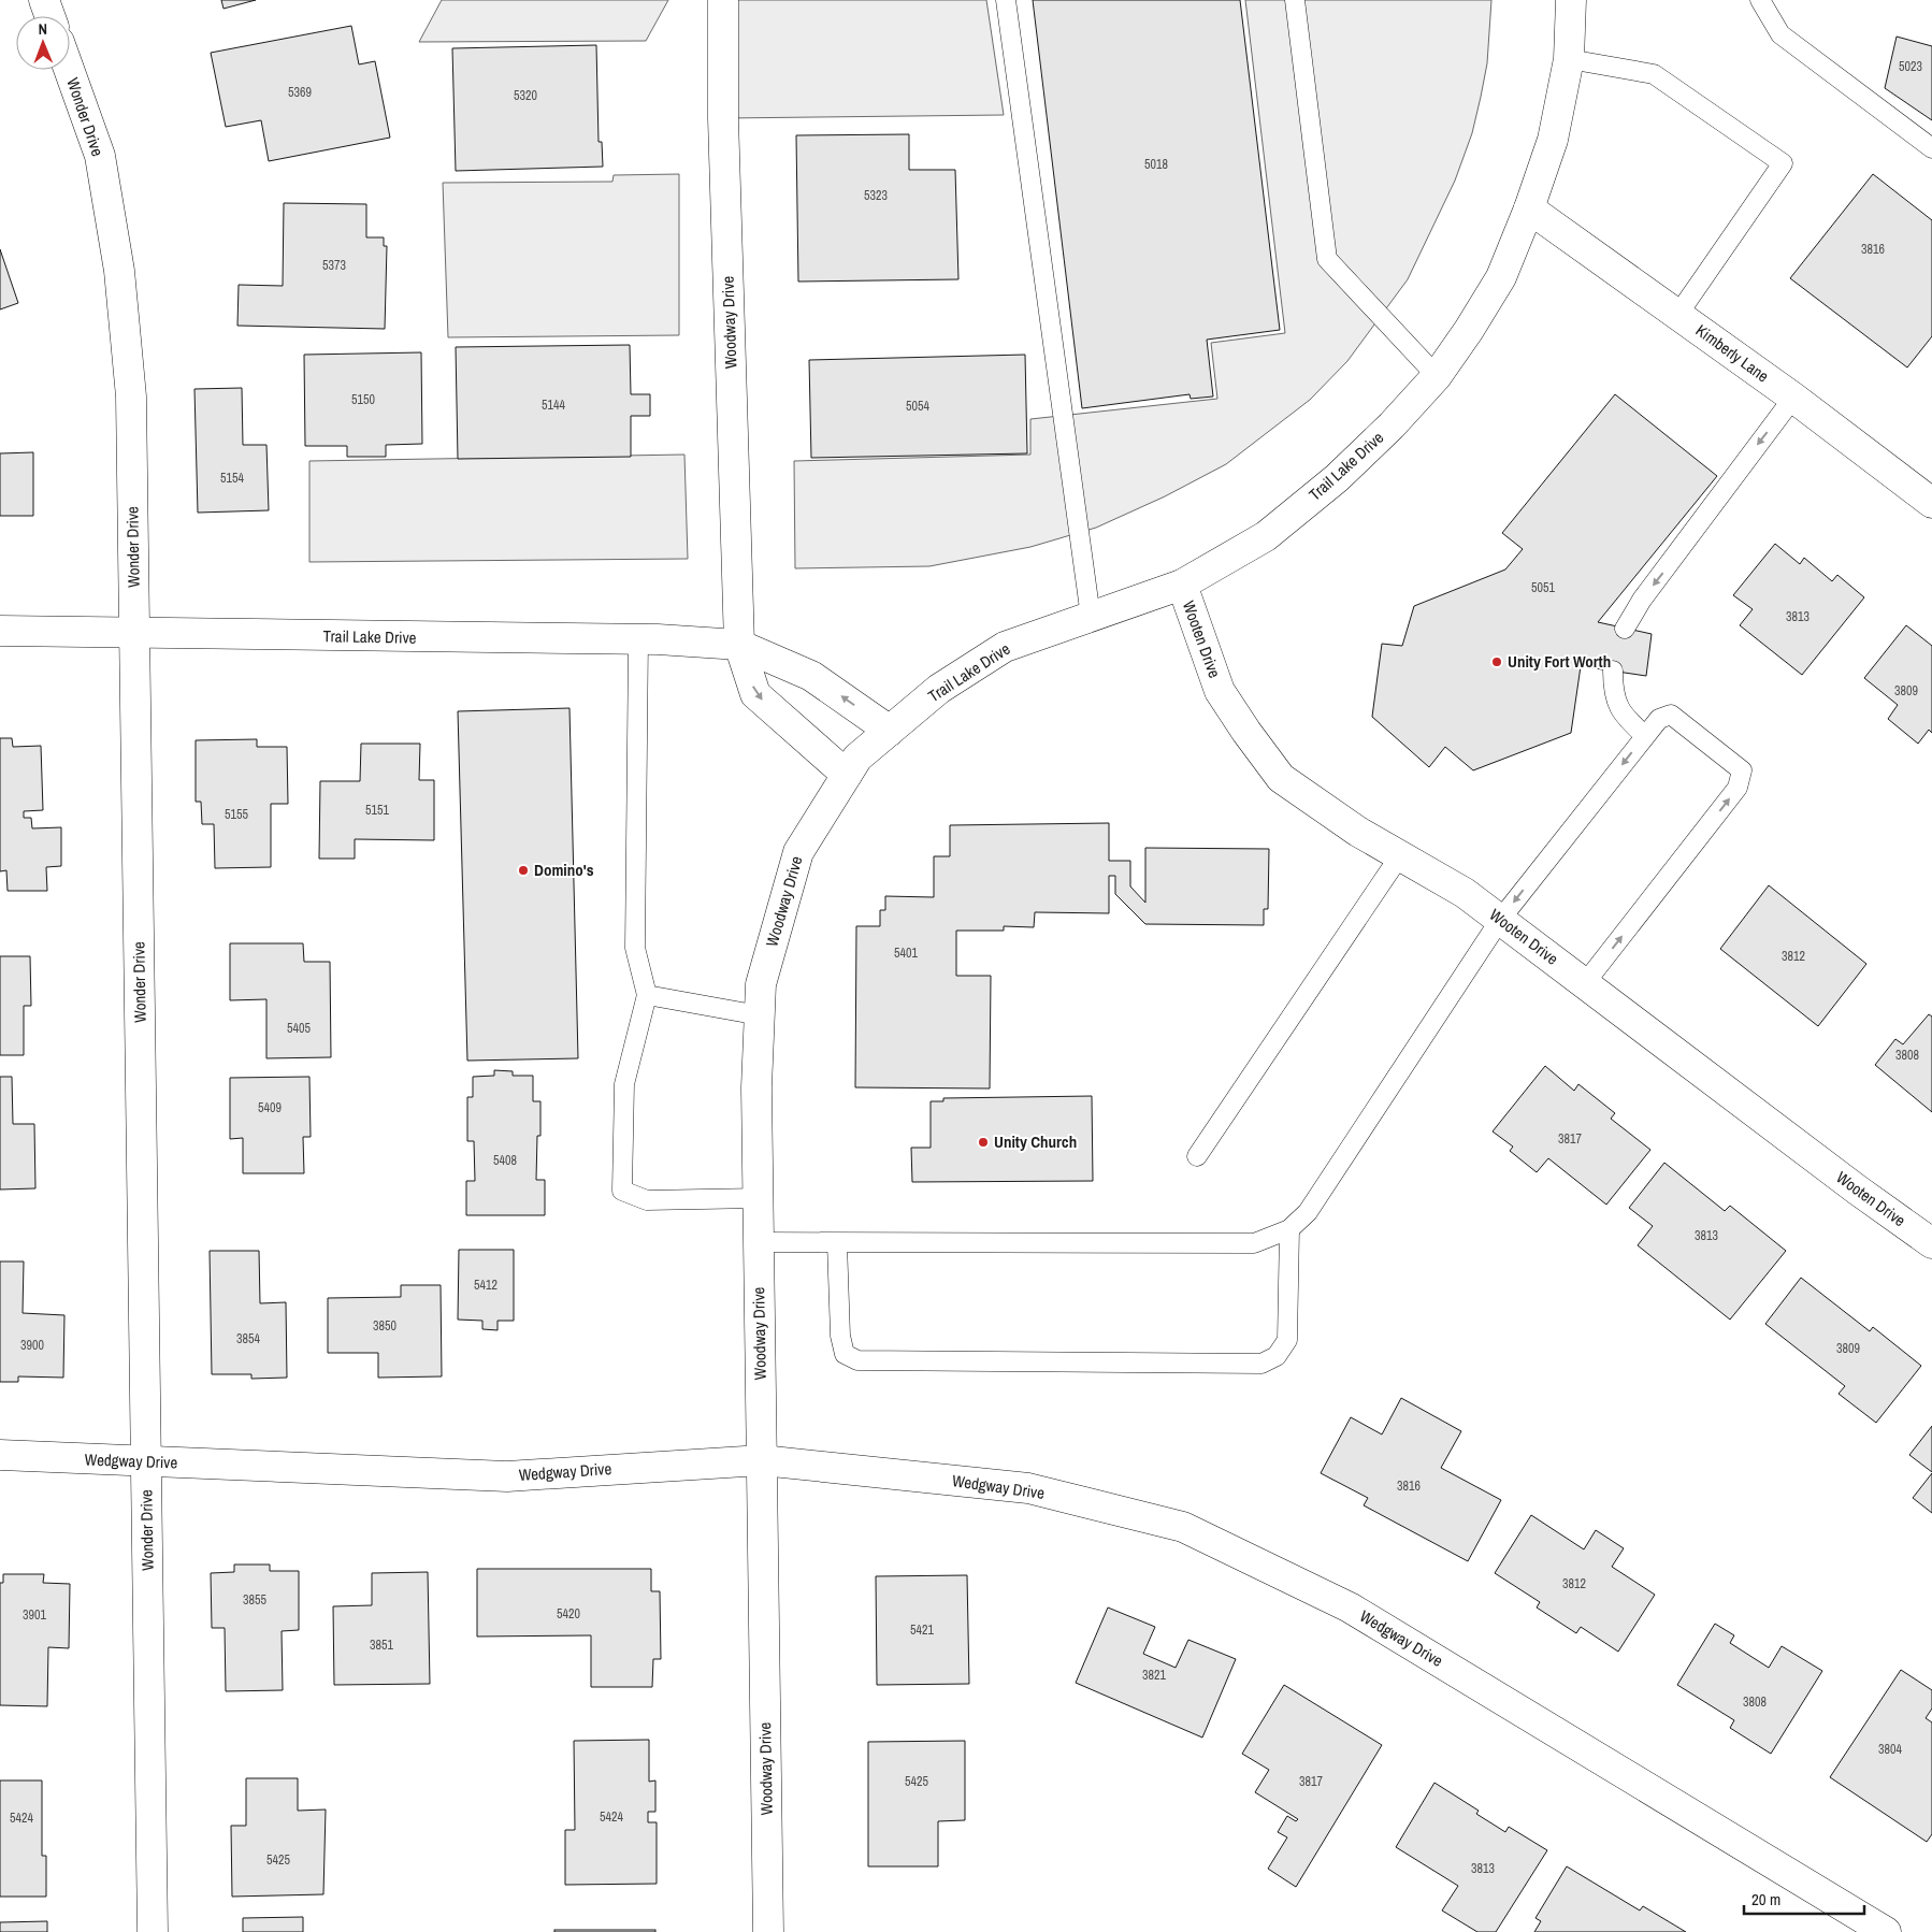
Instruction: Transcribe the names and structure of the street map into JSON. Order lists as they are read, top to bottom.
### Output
{
  "streets": {
    "street": [
      "Wonder Drive",
      "Woodway Drive",
      "Kimberly Lane",
      "Trail Lake Drive",
      "Wooten Drive",
      "Wedgway Drive"
    ]
  },
  "crossings": [
    ["Wonder Drive", "Trail Lake Drive"],
    ["Wonder Drive", "Wedgway Drive"],
    ["Woodway Drive", "Trail Lake Drive"],
    ["Woodway Drive", "Wedgway Drive"],
    ["Kimberly Lane", "Trail Lake Drive"],
    ["Trail Lake Drive", "Wooten Drive"]
  ],
  "places": ["Unity Fort Worth", "Domino's", "Unity Church"],
  "house_numbers": [
    "5023",
    "5369",
    "5320",
    "5018",
    "5323",
    "3816",
    "5373",
    "5150",
    "5144",
    "5054",
    "5154",
    "5051",
    "3813",
    "3809",
    "5151",
    "5155",
    "5401",
    "3812",
    "5405",
    "3808",
    "5409",
    "3817",
    "5408",
    "3813",
    "5412",
    "3850",
    "3854",
    "3900",
    "3809",
    "3816",
    "3812",
    "3855",
    "5420",
    "3901",
    "5421",
    "3851",
    "3821",
    "3808",
    "3804",
    "5425",
    "3817",
    "5424",
    "5424",
    "5425",
    "3813"
  ],
  "scale_bar": "20 m",
  "north": "top"
}
